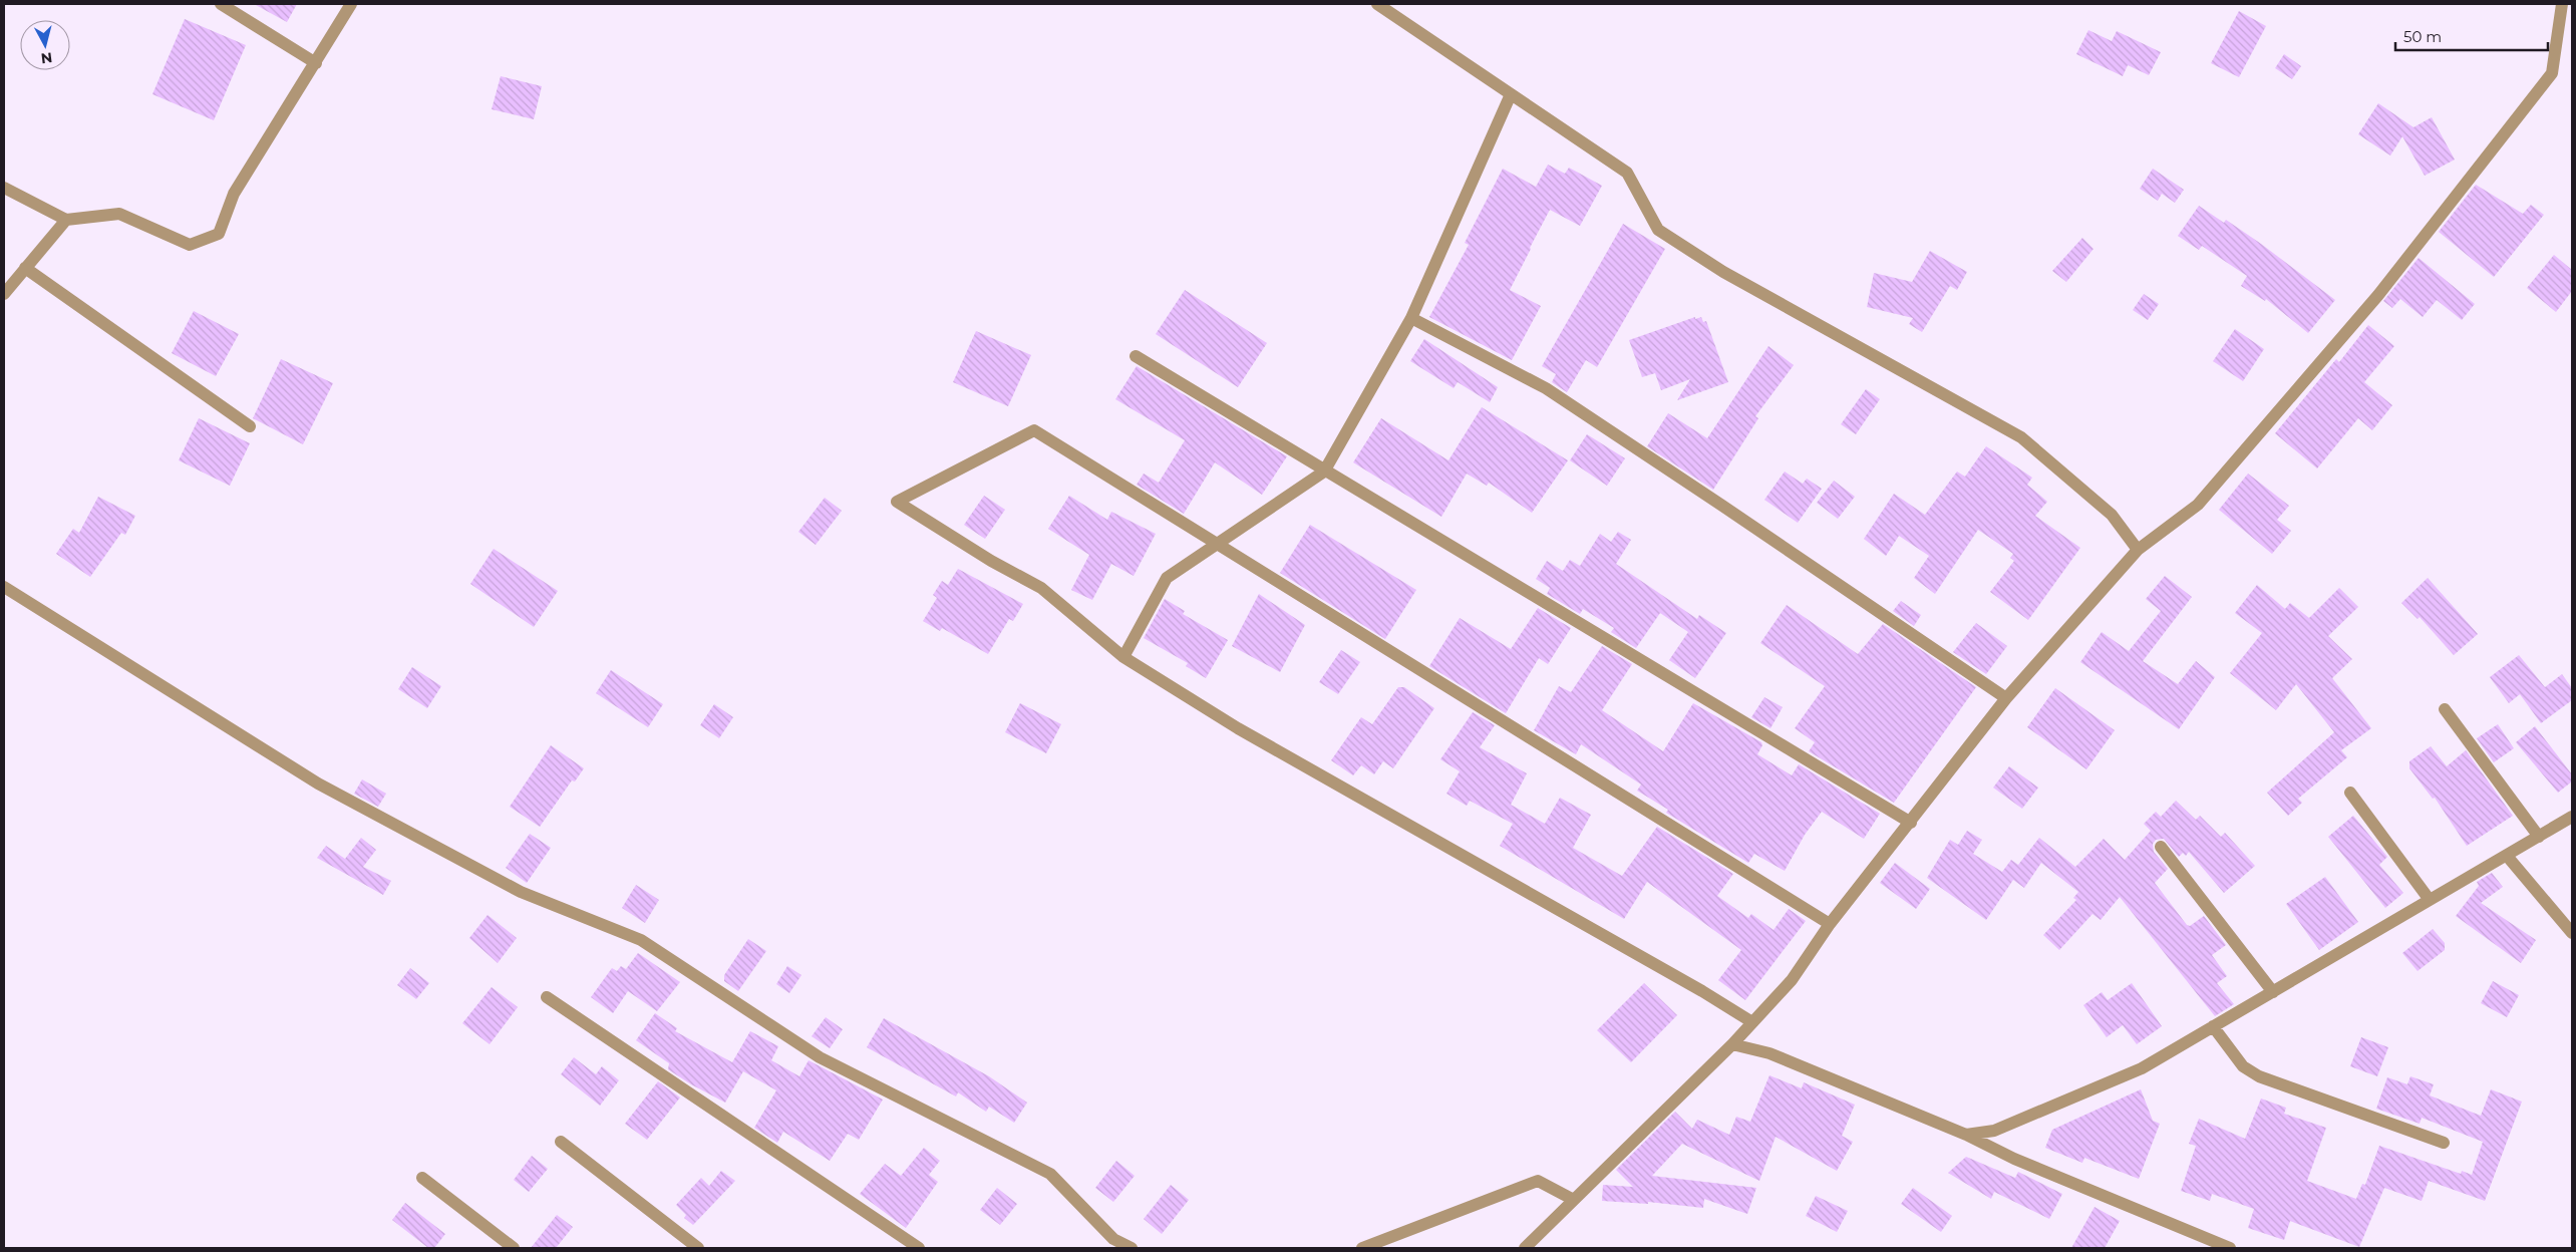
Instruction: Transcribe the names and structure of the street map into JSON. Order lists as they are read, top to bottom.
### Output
{
  "scale_bar": "50 m",
  "north": "bottom"
}
